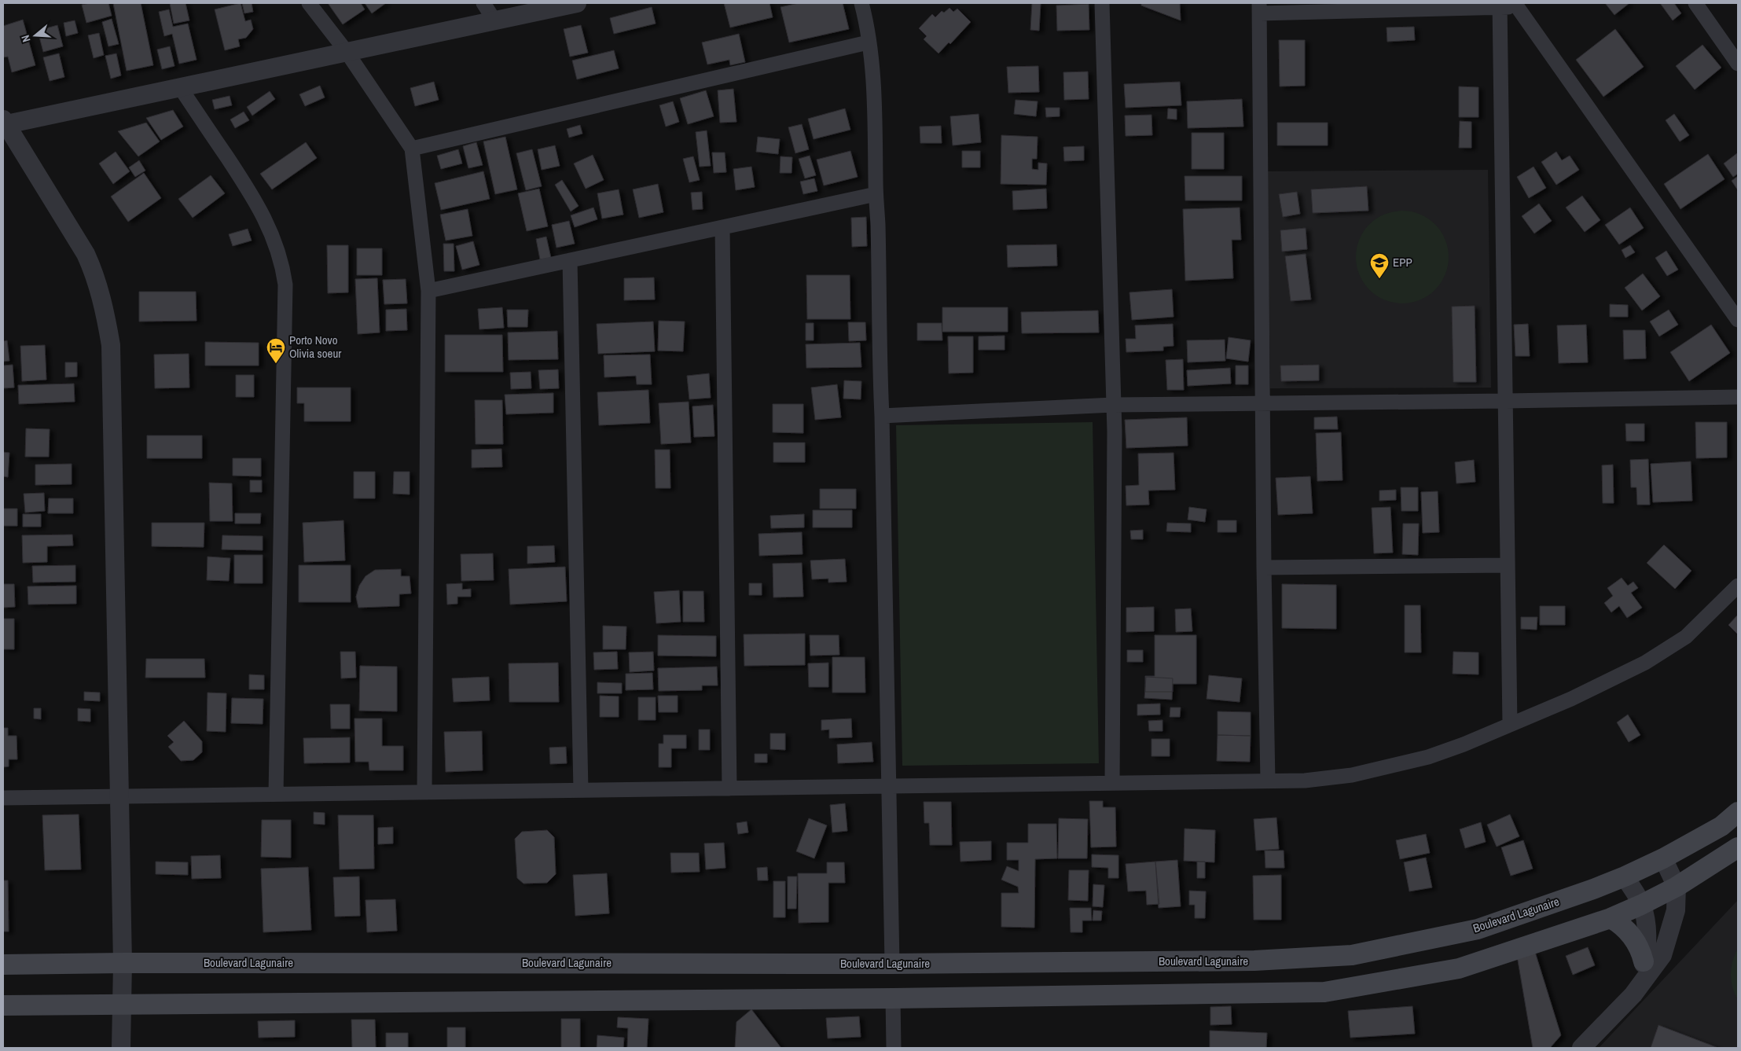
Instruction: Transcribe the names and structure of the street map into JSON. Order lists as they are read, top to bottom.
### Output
{
  "streets": {
    "main road": ["Boulevard Lagunaire"]
  },
  "places": {
    "school or university": ["EPP"],
    "hotel": ["Porto Novo Olivia soeur"]
  },
  "north": "left"
}
